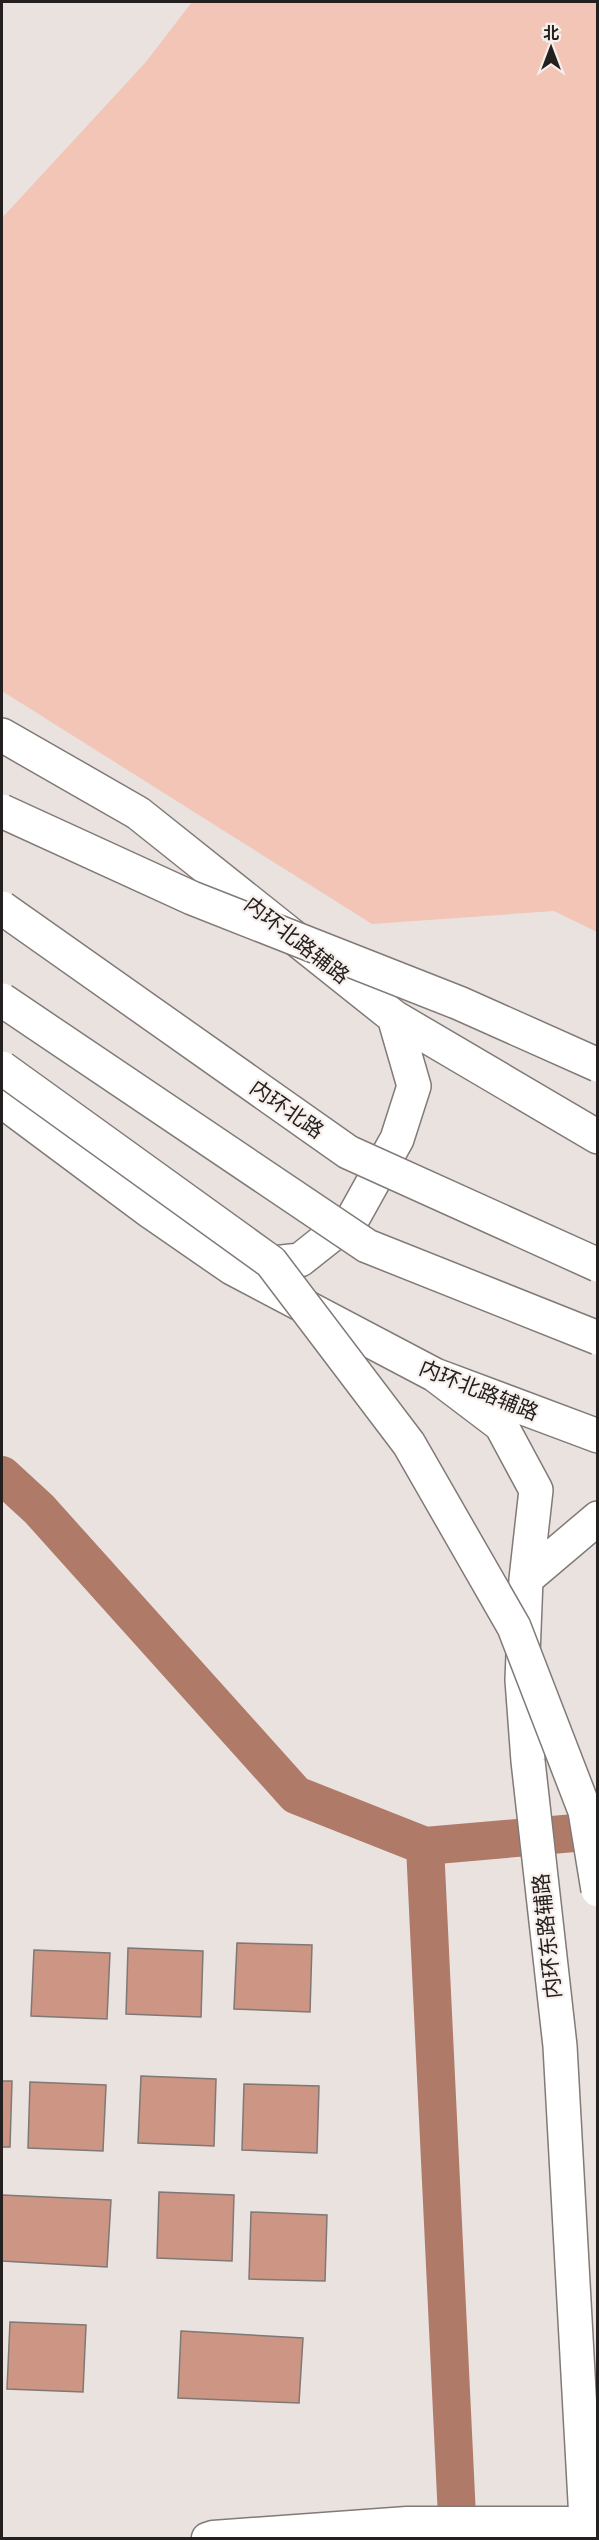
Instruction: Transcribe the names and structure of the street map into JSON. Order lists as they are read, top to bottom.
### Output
{
  "streets": {
    "main road": ["内环北路辅路", "内环北路", "内环东路辅路"]
  },
  "crossings": [
    ["内环北路辅路", "内环东路辅路"]
  ],
  "north": "top"
}
